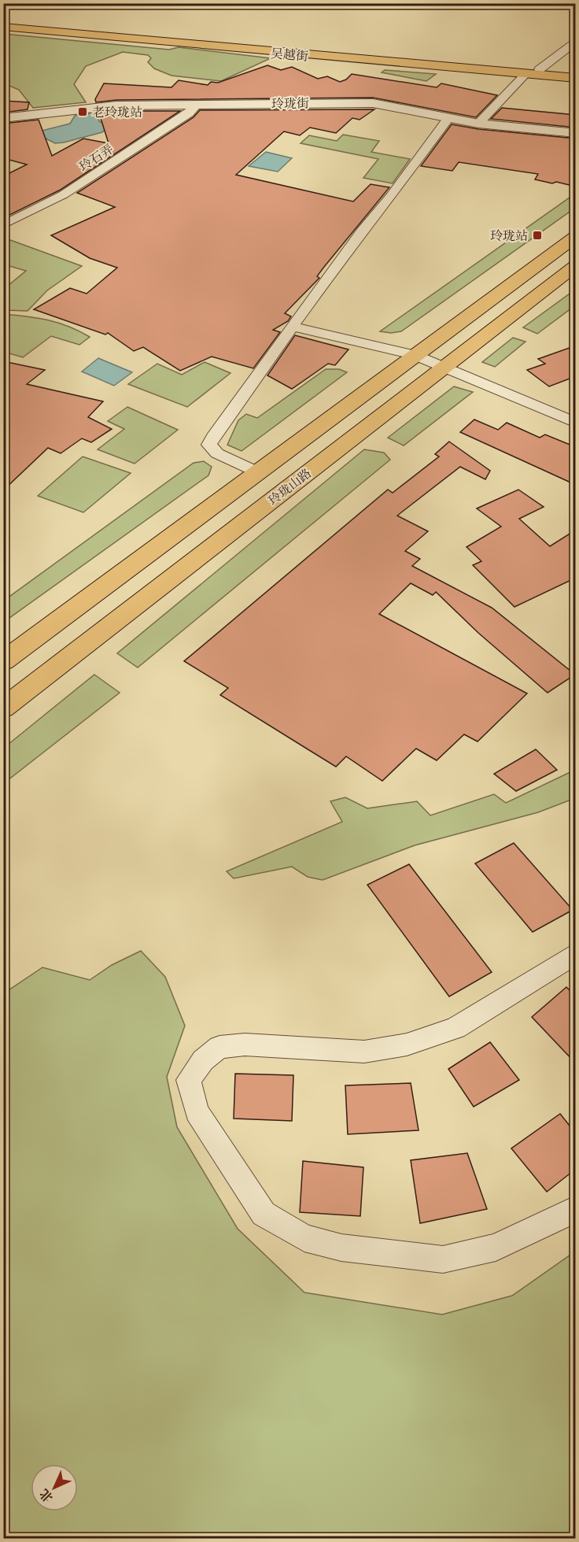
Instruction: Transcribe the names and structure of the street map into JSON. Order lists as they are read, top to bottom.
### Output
{
  "streets": {
    "main road": ["吴越街", "玲珑山路"],
    "street": ["玲珑街", "玲石弄"]
  },
  "crossings": [
    ["玲珑街", "玲石弄"]
  ],
  "places": {
    "transit": ["老玲珑站", "玲珑站"]
  },
  "north": "bottom left"
}
